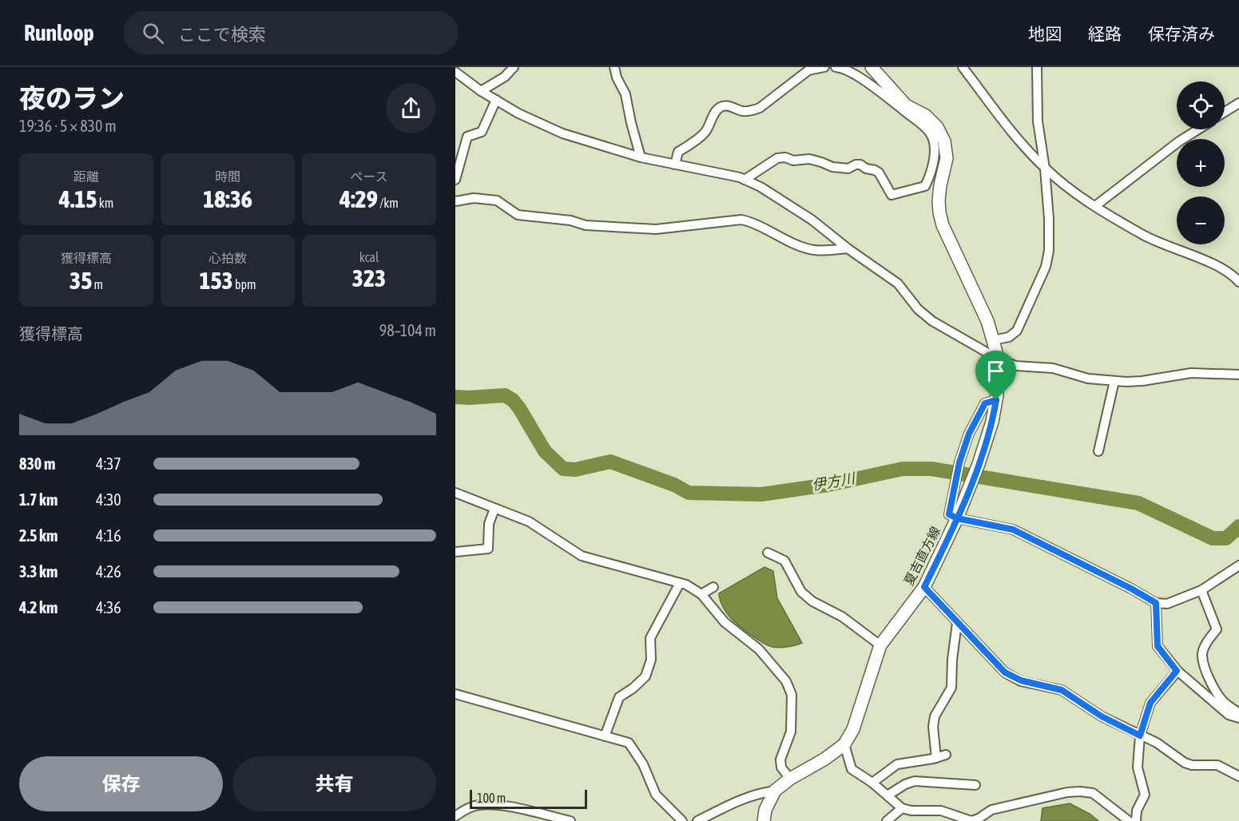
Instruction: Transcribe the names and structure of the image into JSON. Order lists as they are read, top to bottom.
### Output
{
  "streets": {
    "main road": ["夏吉直方線"]
  },
  "water": ["伊方川"],
  "scale_bar": "100 m",
  "page": {
    "header": "Runloop",
    "search": "ここで検索",
    "nav": ["地図", "経路", "保存済み"],
    "heading": ["夜のラン", "19:36 · 5 × 830 m"],
    "map_buttons": ["+", "−"],
    "stats": [
      ["距離", "4.15 km"],
      ["時間", "18:36"],
      ["ペース", "4:29 /km"],
      ["獲得標高", "35 m"],
      ["心拍数", "153 bpm"],
      ["kcal", "323"]
    ],
    "chart": ["獲得標高", "98–104 m"],
    "list": [
      {
        "name": "830 m",
        "note": "4:37"
      },
      {
        "name": "1.7 km",
        "note": "4:30"
      },
      {
        "name": "2.5 km",
        "note": "4:16"
      },
      {
        "name": "3.3 km",
        "note": "4:26"
      },
      {
        "name": "4.2 km",
        "note": "4:36"
      }
    ],
    "buttons": ["保存", "共有"],
    "scale": "100 m"
  }
}
